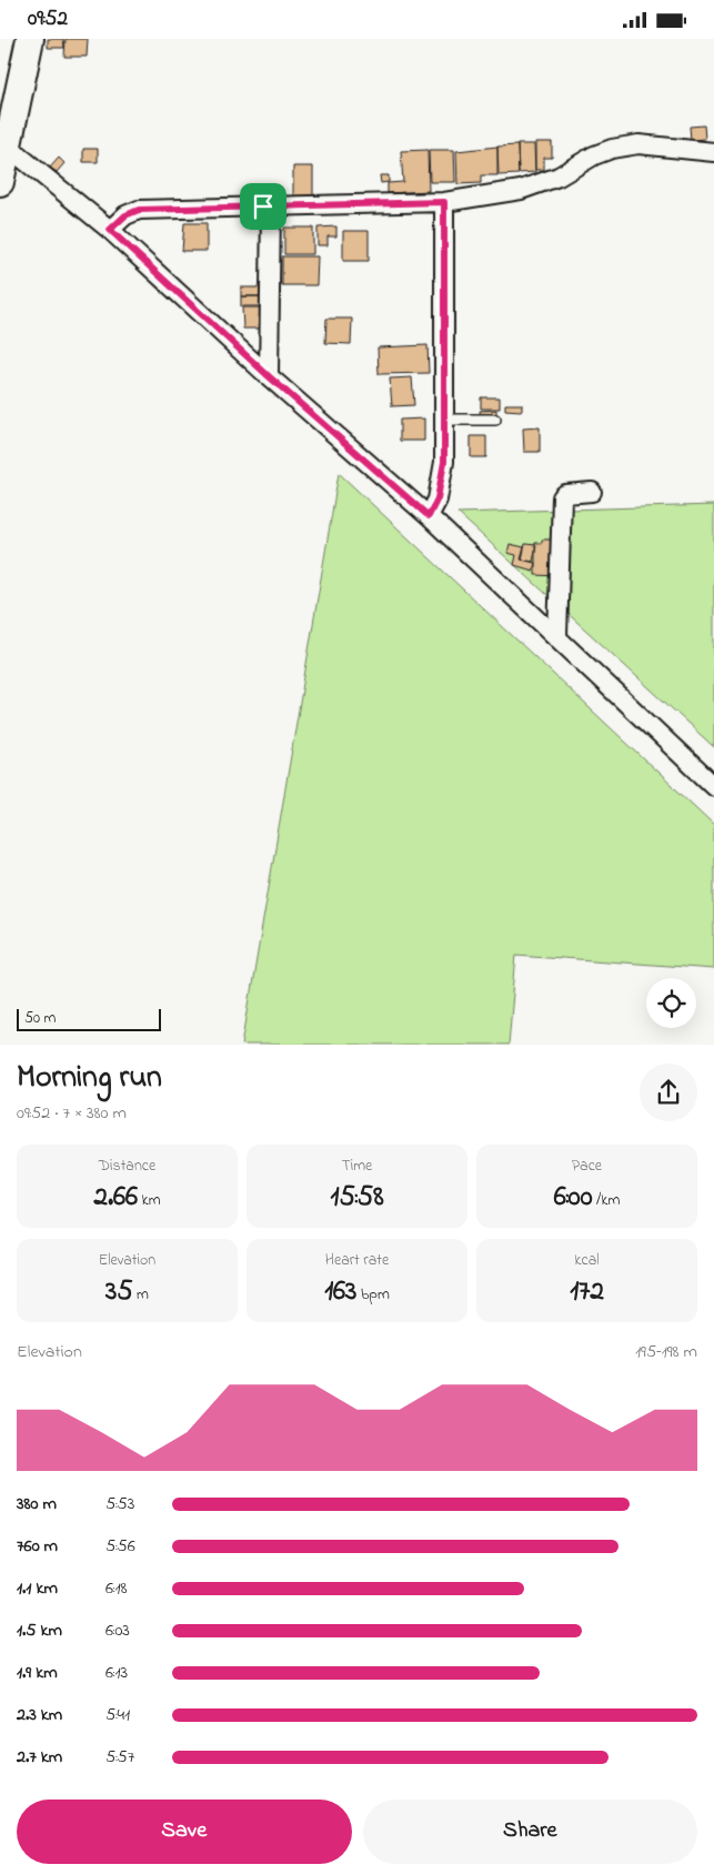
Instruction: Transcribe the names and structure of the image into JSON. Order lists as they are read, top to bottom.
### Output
{
  "scale_bar": "50 m",
  "page": {
    "status": "09:52",
    "scale": "50 m",
    "heading": ["Morning run", "09:52 · 7 × 380 m"],
    "stats": [
      ["Distance", "2.66 km"],
      ["Time", "15:58"],
      ["Pace", "6:00 /km"],
      ["Elevation", "35 m"],
      ["Heart rate", "163 bpm"],
      ["kcal", "172"]
    ],
    "chart": ["Elevation", "195–198 m"],
    "list": [
      {
        "name": "380 m",
        "note": "5:53"
      },
      {
        "name": "760 m",
        "note": "5:56"
      },
      {
        "name": "1.1 km",
        "note": "6:18"
      },
      {
        "name": "1.5 km",
        "note": "6:03"
      },
      {
        "name": "1.9 km",
        "note": "6:13"
      },
      {
        "name": "2.3 km",
        "note": "5:41"
      },
      {
        "name": "2.7 km",
        "note": "5:57"
      }
    ],
    "buttons": ["Save", "Share"]
  }
}
